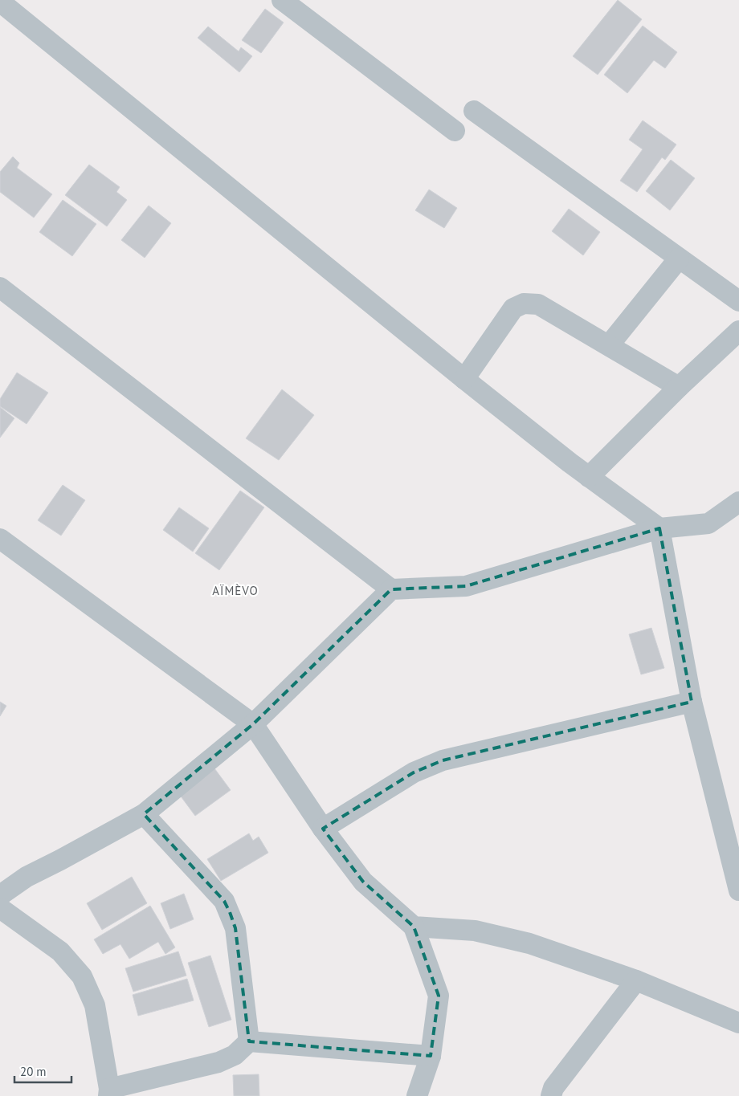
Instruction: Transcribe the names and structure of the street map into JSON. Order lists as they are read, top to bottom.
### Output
{
  "districts": ["AÏMÈVO"],
  "scale_bar": "20 m"
}
